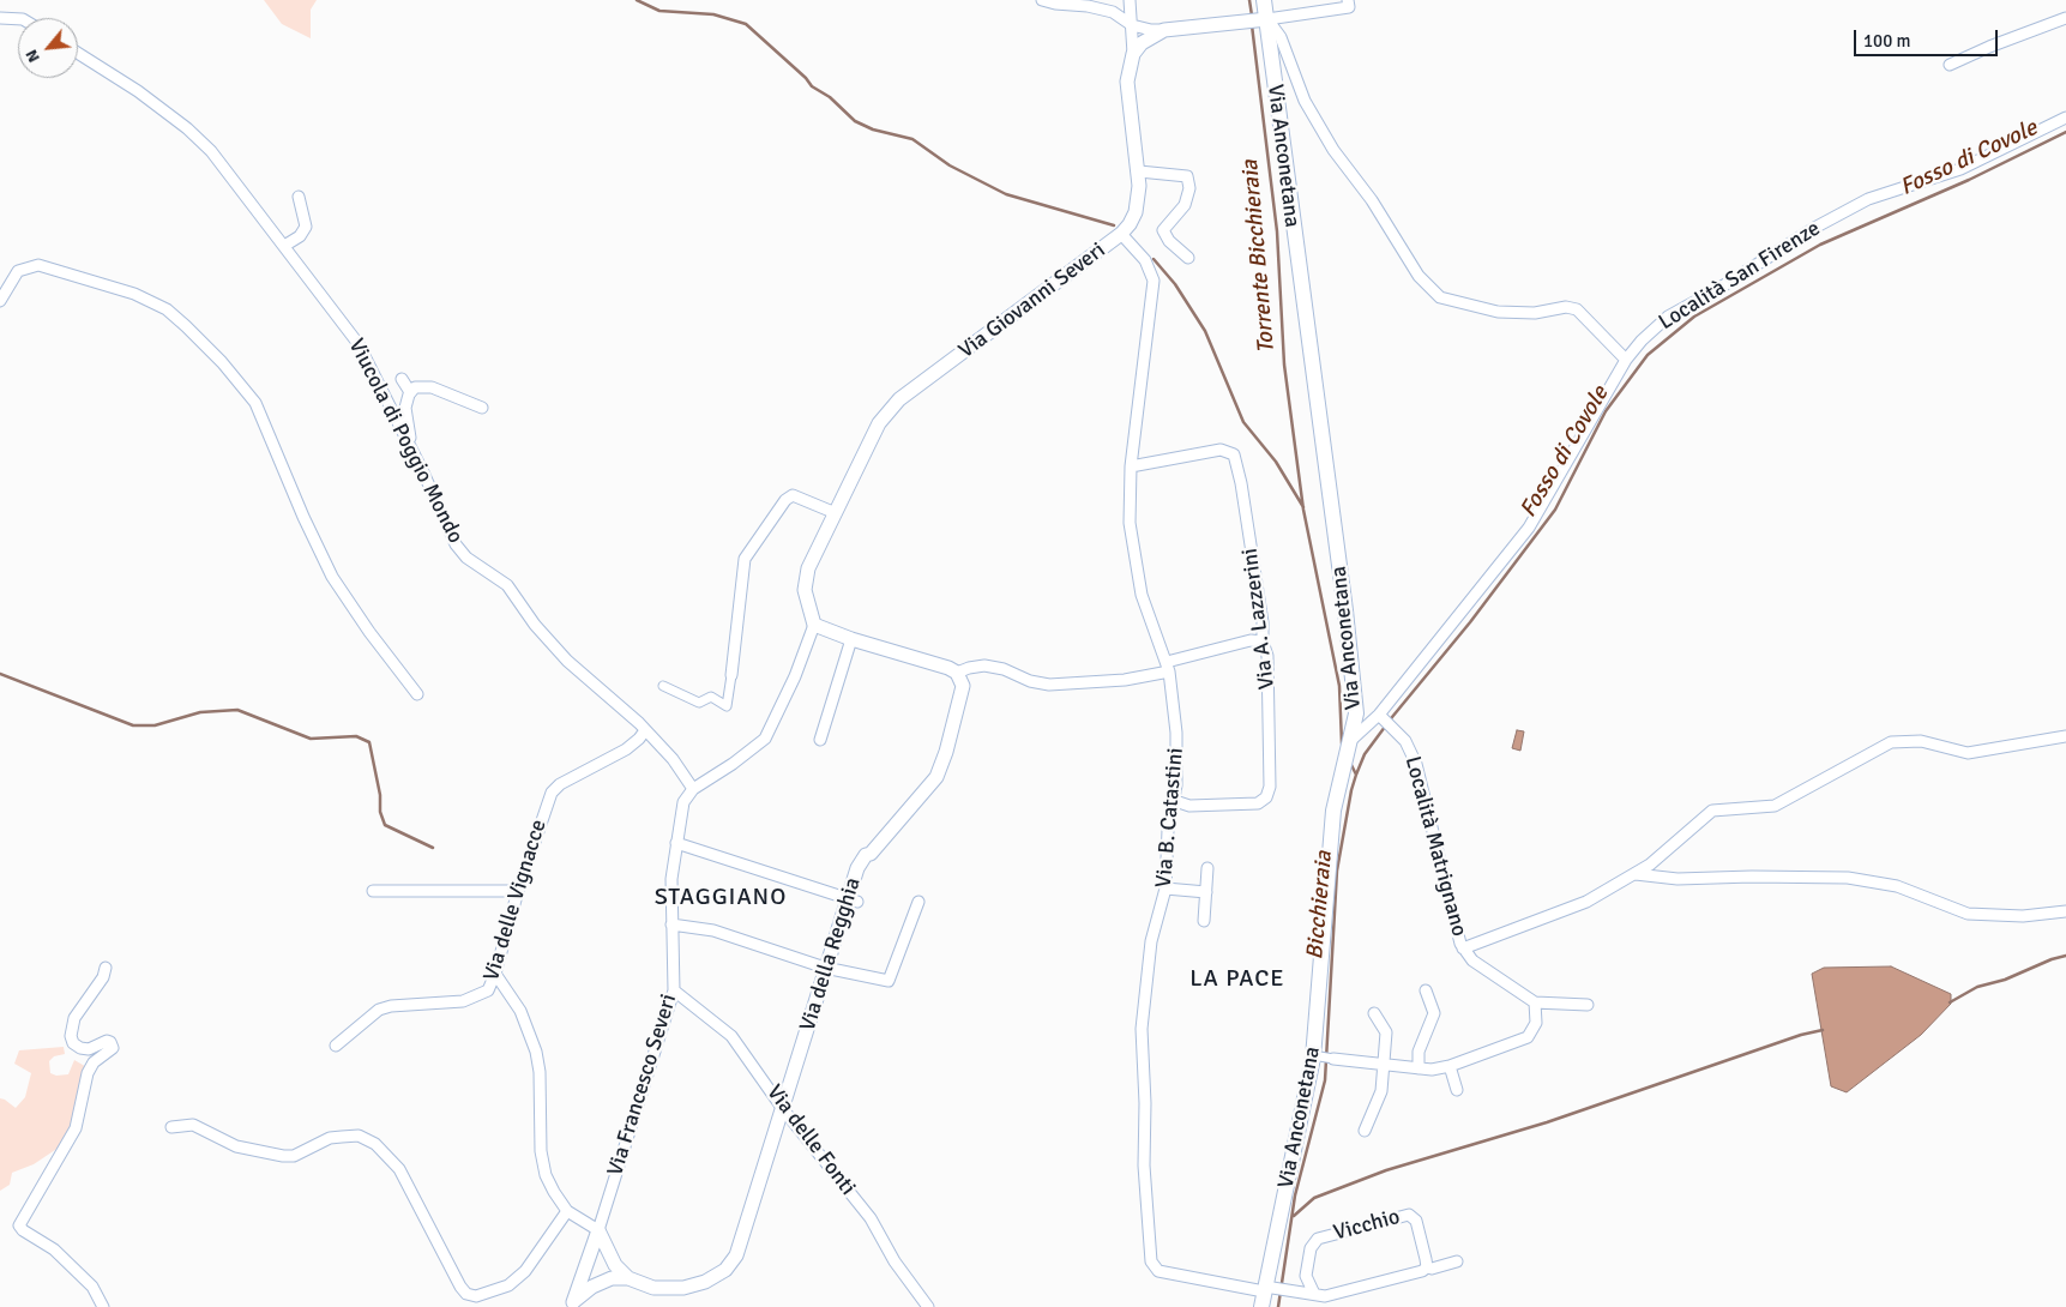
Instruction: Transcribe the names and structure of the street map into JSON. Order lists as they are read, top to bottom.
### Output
{
  "streets": {
    "main road": ["Via Anconetana"],
    "street": [
      "Località San Firenze",
      "Via Giovanni Severi",
      "Viucola di Poggio Mondo",
      "Via A. Lazzerini",
      "Via B. Catastini",
      "Località Matrignano",
      "Via delle Vignacce",
      "Via della Regghia",
      "Via Francesco Severi",
      "Via delle Fonti",
      "Vicchio"
    ]
  },
  "crossings": [
    ["Via Anconetana", "Località San Firenze"],
    ["Via Anconetana", "Via B. Catastini"],
    ["Località San Firenze", "Località Matrignano"],
    ["Via Giovanni Severi", "Via B. Catastini"],
    ["Viucola di Poggio Mondo", "Via delle Vignacce"],
    ["Viucola di Poggio Mondo", "Via Francesco Severi"],
    ["Via A. Lazzerini", "Via B. Catastini"],
    ["Via della Regghia", "Via Francesco Severi"],
    ["Via della Regghia", "Via delle Fonti"],
    ["Via Francesco Severi", "Via delle Fonti"]
  ],
  "districts": ["STAGGIANO", "LA PACE"],
  "water": ["Fosso di Covole", "Torrente Bicchieraia", "Bicchieraia"],
  "scale_bar": "100 m",
  "north": "bottom left"
}
